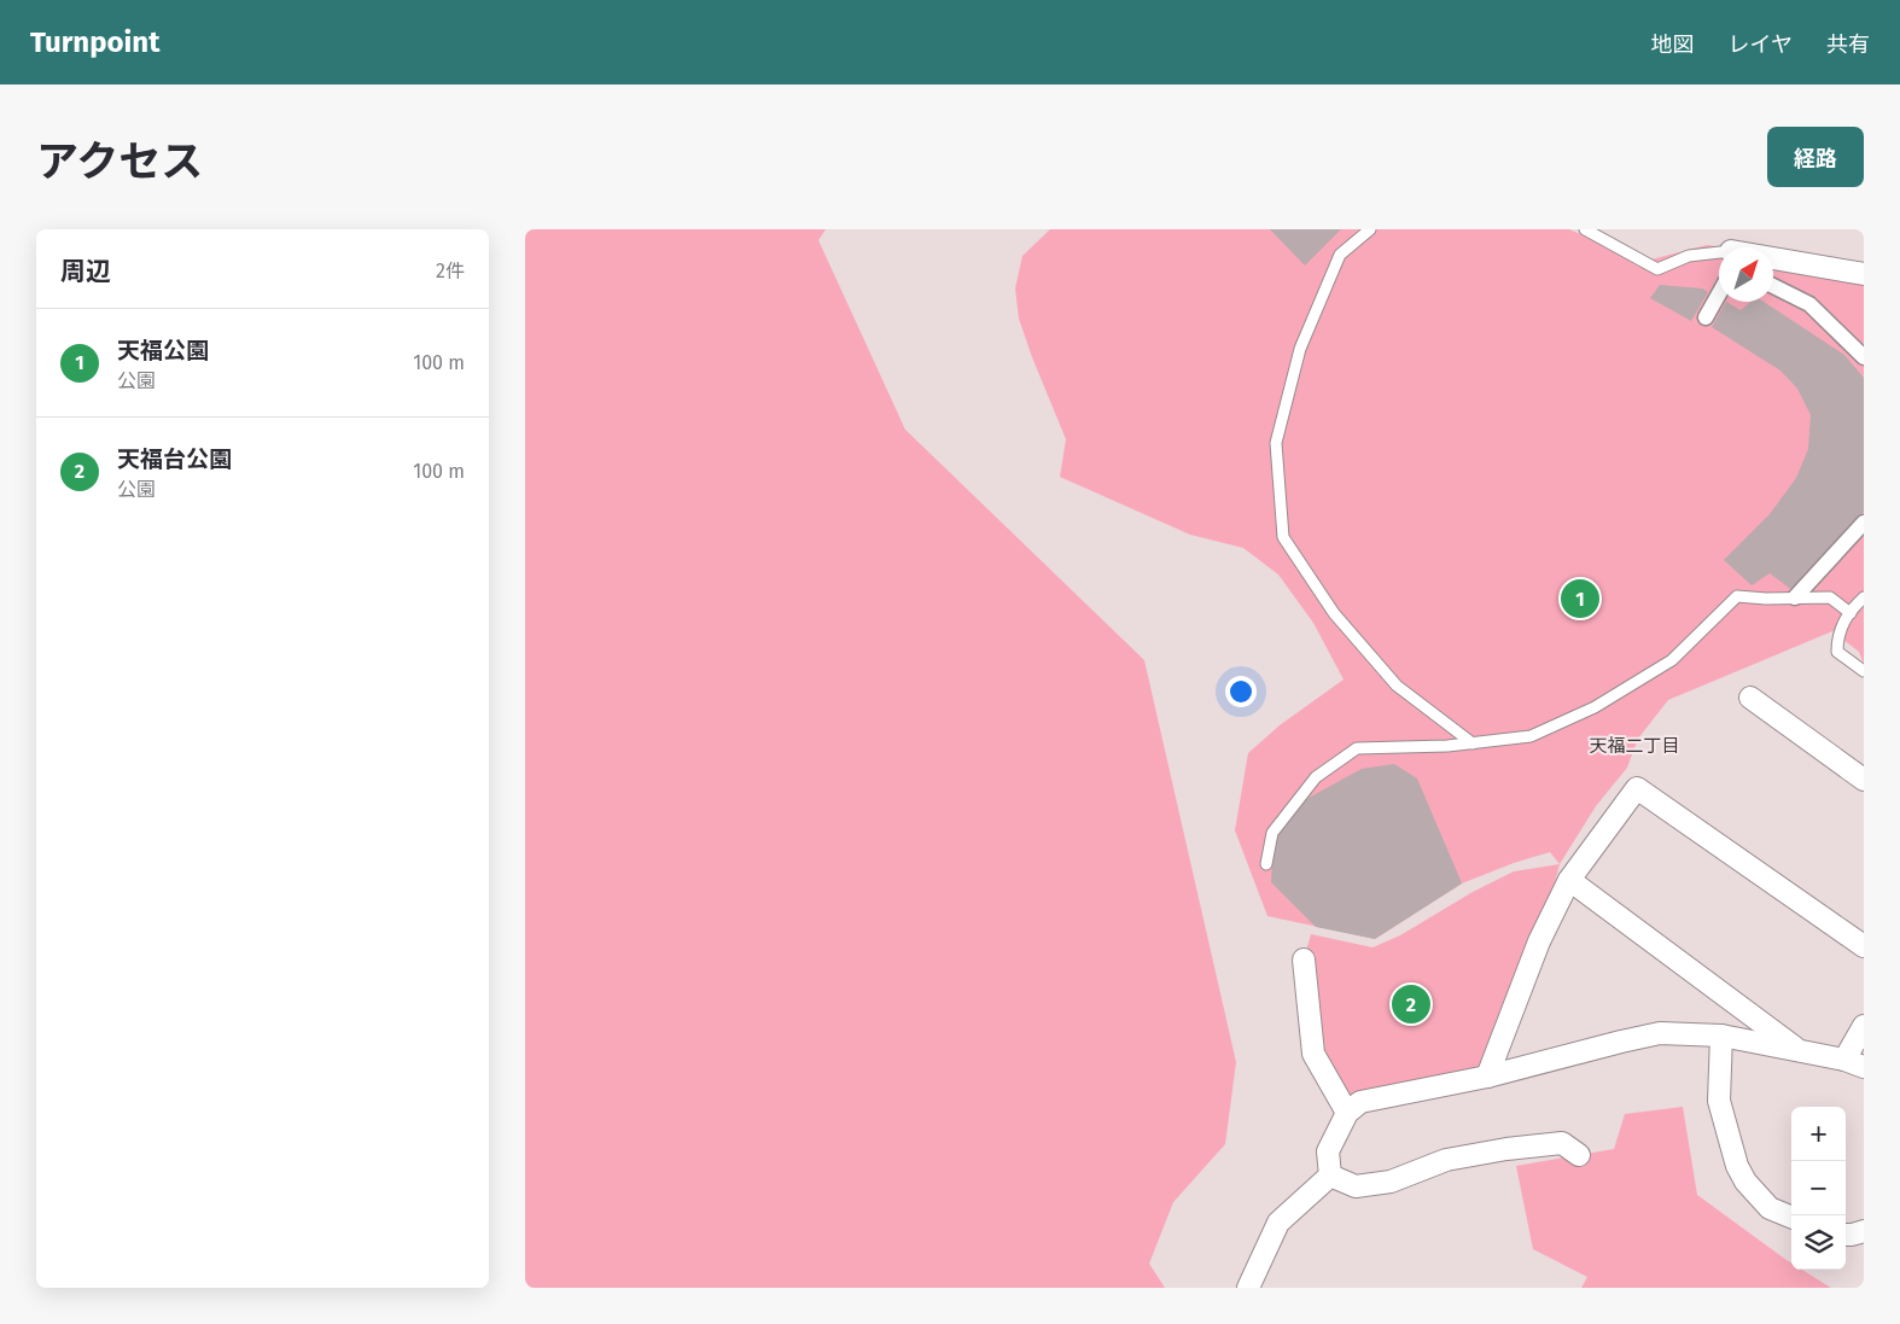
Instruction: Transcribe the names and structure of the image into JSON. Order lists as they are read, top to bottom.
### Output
{
  "districts": ["天福二丁目"],
  "north": "top right",
  "page": {
    "header": "Turnpoint",
    "nav": ["地図", "レイヤ", "共有"],
    "title": "アクセス",
    "buttons": "経路",
    "heading": ["周辺", "2件"],
    "list": [
      {
        "mark": "1",
        "name": "天福公園",
        "note": "公園",
        "value": "100 m"
      },
      {
        "mark": "2",
        "name": "天福台公園",
        "note": "公園",
        "value": "100 m"
      }
    ],
    "pins": ["1", "2"],
    "map_buttons": ["+", "−"]
  }
}
